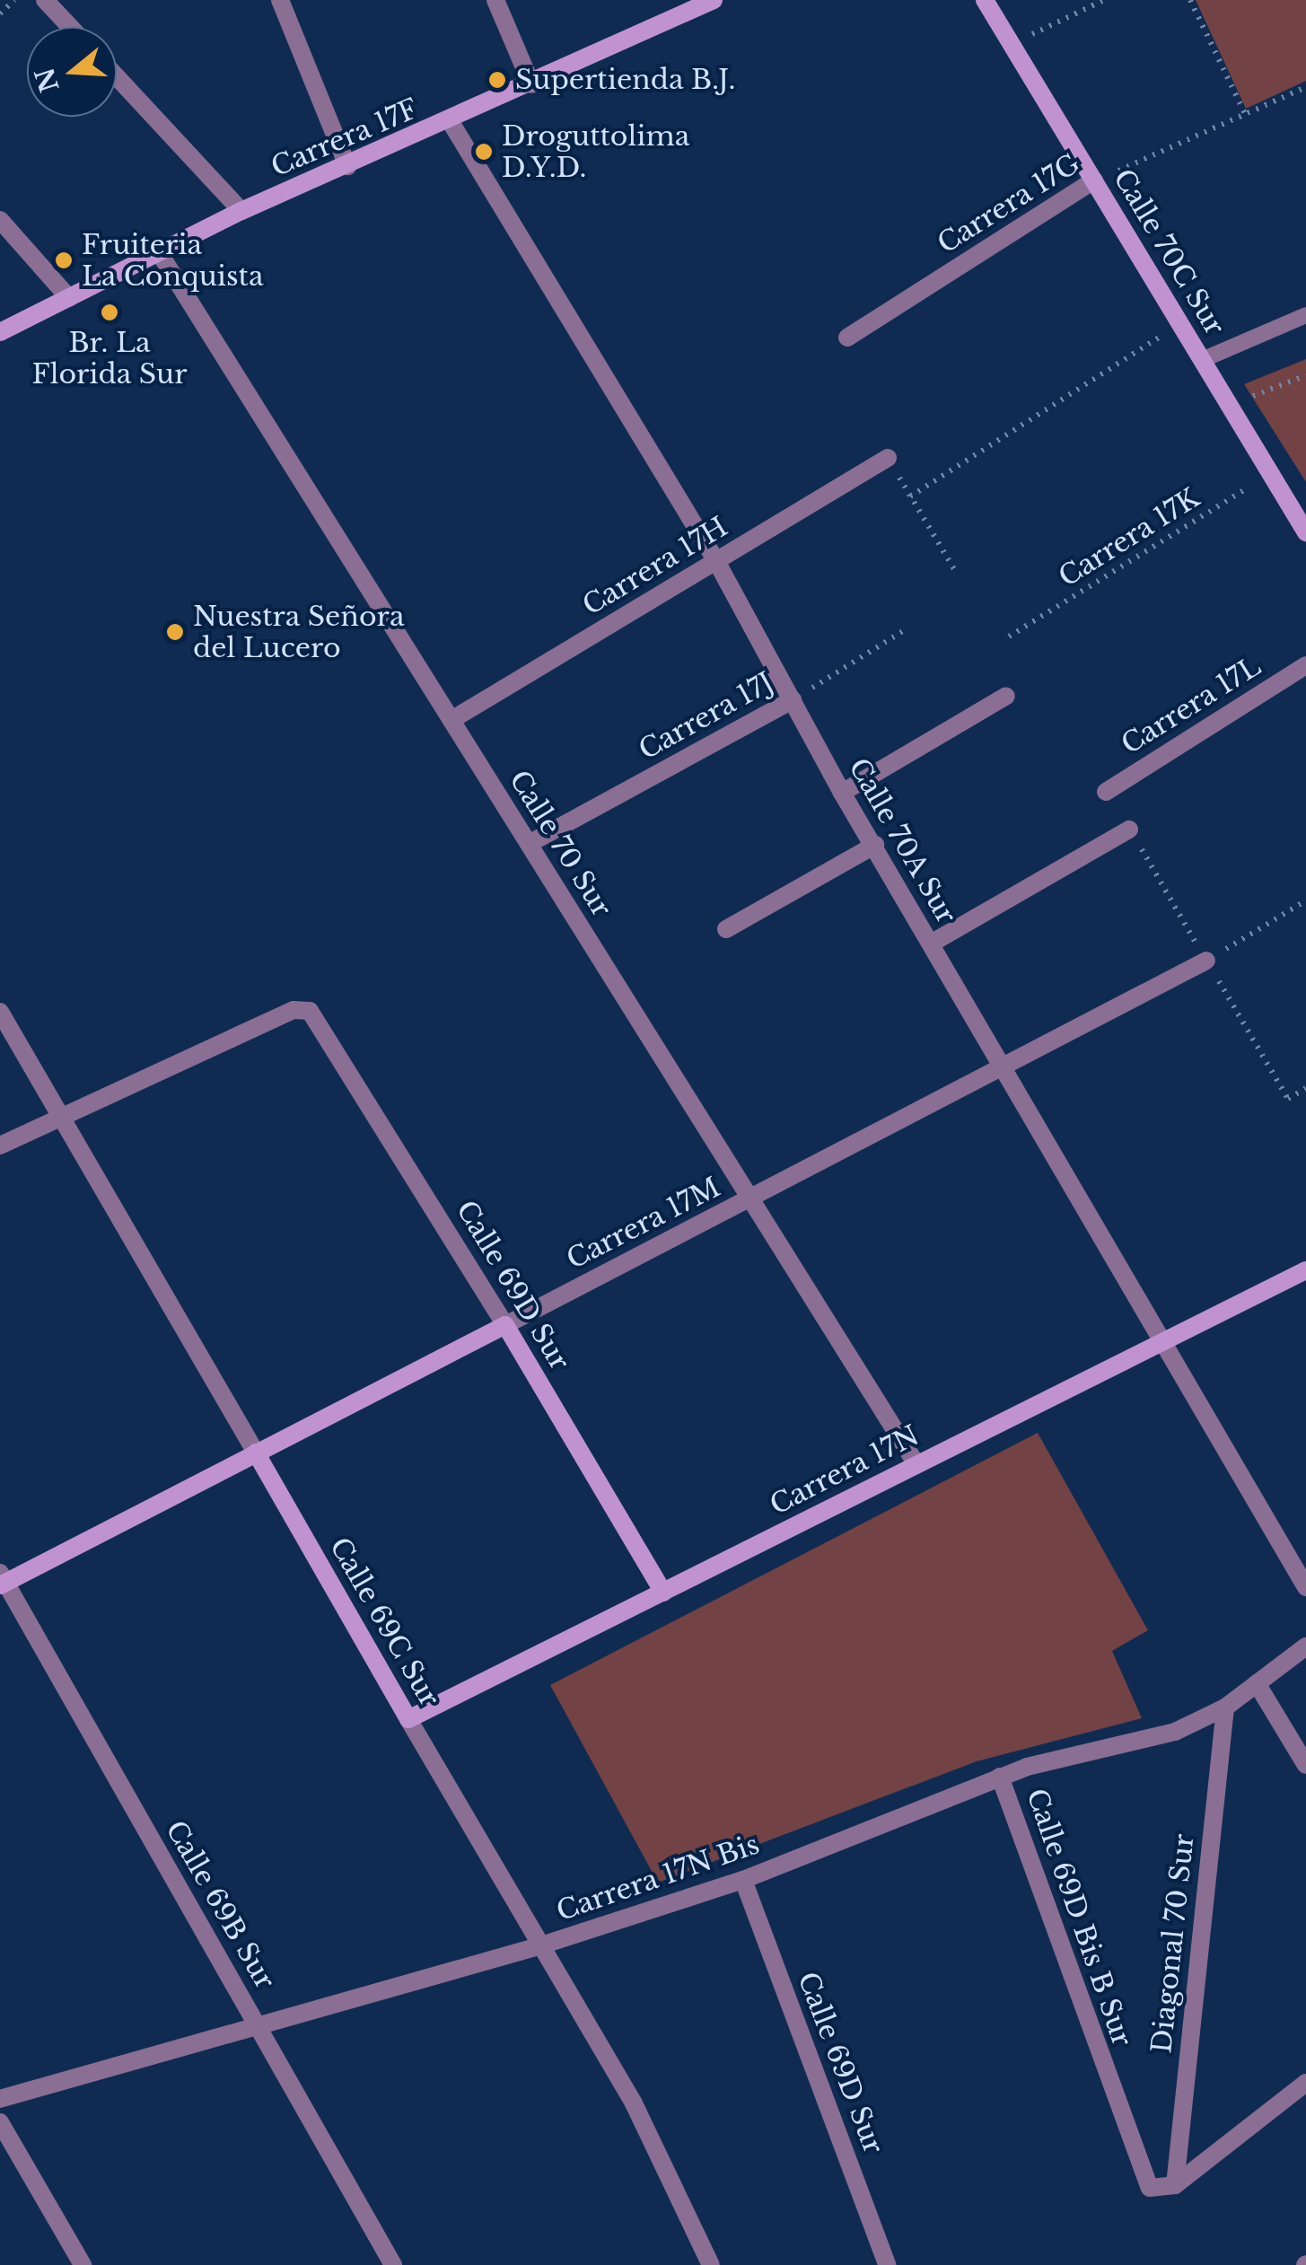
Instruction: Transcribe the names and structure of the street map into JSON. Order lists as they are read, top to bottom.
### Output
{
  "streets": {
    "street": [
      "Carrera 17F",
      "Carrera 17G",
      "Calle 70C Sur",
      "Carrera 17H",
      "Carrera 17L",
      "Carrera 17J",
      "Calle 70A Sur",
      "Calle 70 Sur",
      "Carrera 17M",
      "Calle 69D Sur",
      "Carrera 17N",
      "Calle 69C Sur",
      "Carrera 17N Bis",
      "Calle 69B Sur",
      "Calle 69D Bis B Sur",
      "Diagonal 70 Sur"
    ],
    "path": ["Carrera 17K"]
  },
  "crossings": [
    ["Carrera 17F", "Calle 70A Sur"],
    ["Carrera 17F", "Calle 70 Sur"],
    ["Carrera 17G", "Calle 70C Sur"],
    ["Calle 70C Sur", "Carrera 17K"],
    ["Carrera 17H", "Calle 70A Sur"],
    ["Carrera 17H", "Calle 70 Sur"],
    ["Carrera 17J", "Calle 70A Sur"],
    ["Carrera 17J", "Calle 70 Sur"],
    ["Calle 70A Sur", "Carrera 17M"],
    ["Calle 70A Sur", "Carrera 17N"],
    ["Calle 70 Sur", "Carrera 17M"],
    ["Calle 70 Sur", "Carrera 17N"],
    ["Carrera 17M", "Calle 69D Sur"],
    ["Carrera 17M", "Calle 69C Sur"],
    ["Carrera 17M", "Calle 69B Sur"],
    ["Calle 69D Sur", "Carrera 17N"],
    ["Calle 69D Sur", "Calle 69C Sur"],
    ["Calle 69D Sur", "Carrera 17N Bis"],
    ["Carrera 17N", "Calle 69C Sur"],
    ["Calle 69C Sur", "Carrera 17N Bis"],
    ["Carrera 17N Bis", "Calle 69B Sur"],
    ["Carrera 17N Bis", "Calle 69D Bis B Sur"],
    ["Carrera 17N Bis", "Diagonal 70 Sur"],
    ["Calle 69D Bis B Sur", "Diagonal 70 Sur"]
  ],
  "places": [
    "Supertienda B.J.",
    "Droguttolima D.Y.D.",
    "Fruiteria La Conquista",
    "Br. La Florida Sur",
    "Nuestra Señora del Lucero"
  ],
  "north": "left"
}
